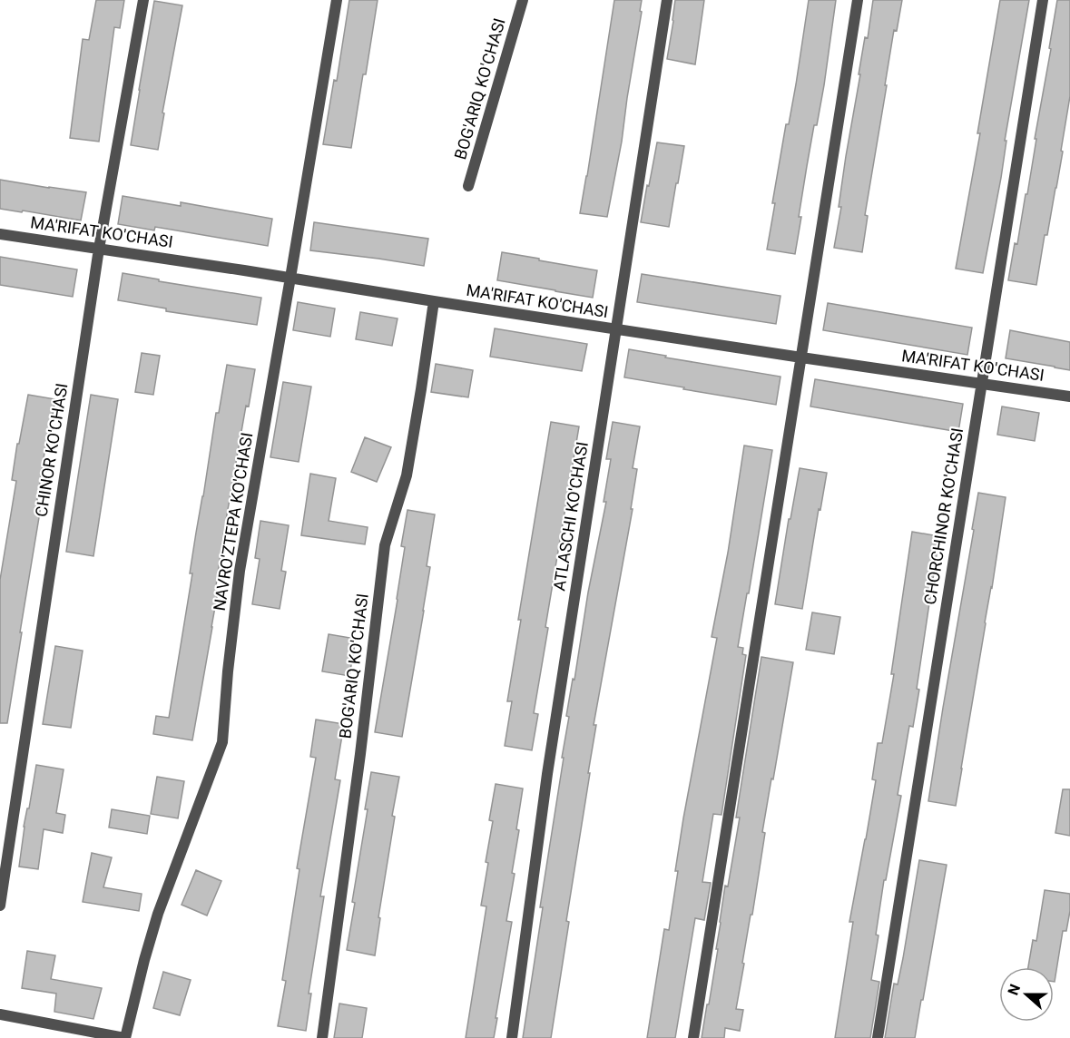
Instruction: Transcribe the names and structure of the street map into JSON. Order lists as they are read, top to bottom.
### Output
{
  "streets": {
    "street": [
      "BOG'ARIQ KO'CHASI",
      "MA'RIFAT KO'CHASI",
      "CHINOR KO'CHASI",
      "ATLASCHI KO'CHASI",
      "CHORCHINOR KO'CHASI",
      "NAVRO'ZTEPA KO'CHASI"
    ]
  },
  "crossings": [
    ["BOG'ARIQ KO'CHASI", "MA'RIFAT KO'CHASI"],
    ["MA'RIFAT KO'CHASI", "CHINOR KO'CHASI"],
    ["MA'RIFAT KO'CHASI", "ATLASCHI KO'CHASI"],
    ["MA'RIFAT KO'CHASI", "CHORCHINOR KO'CHASI"],
    ["MA'RIFAT KO'CHASI", "NAVRO'ZTEPA KO'CHASI"]
  ],
  "north": "left"
}
